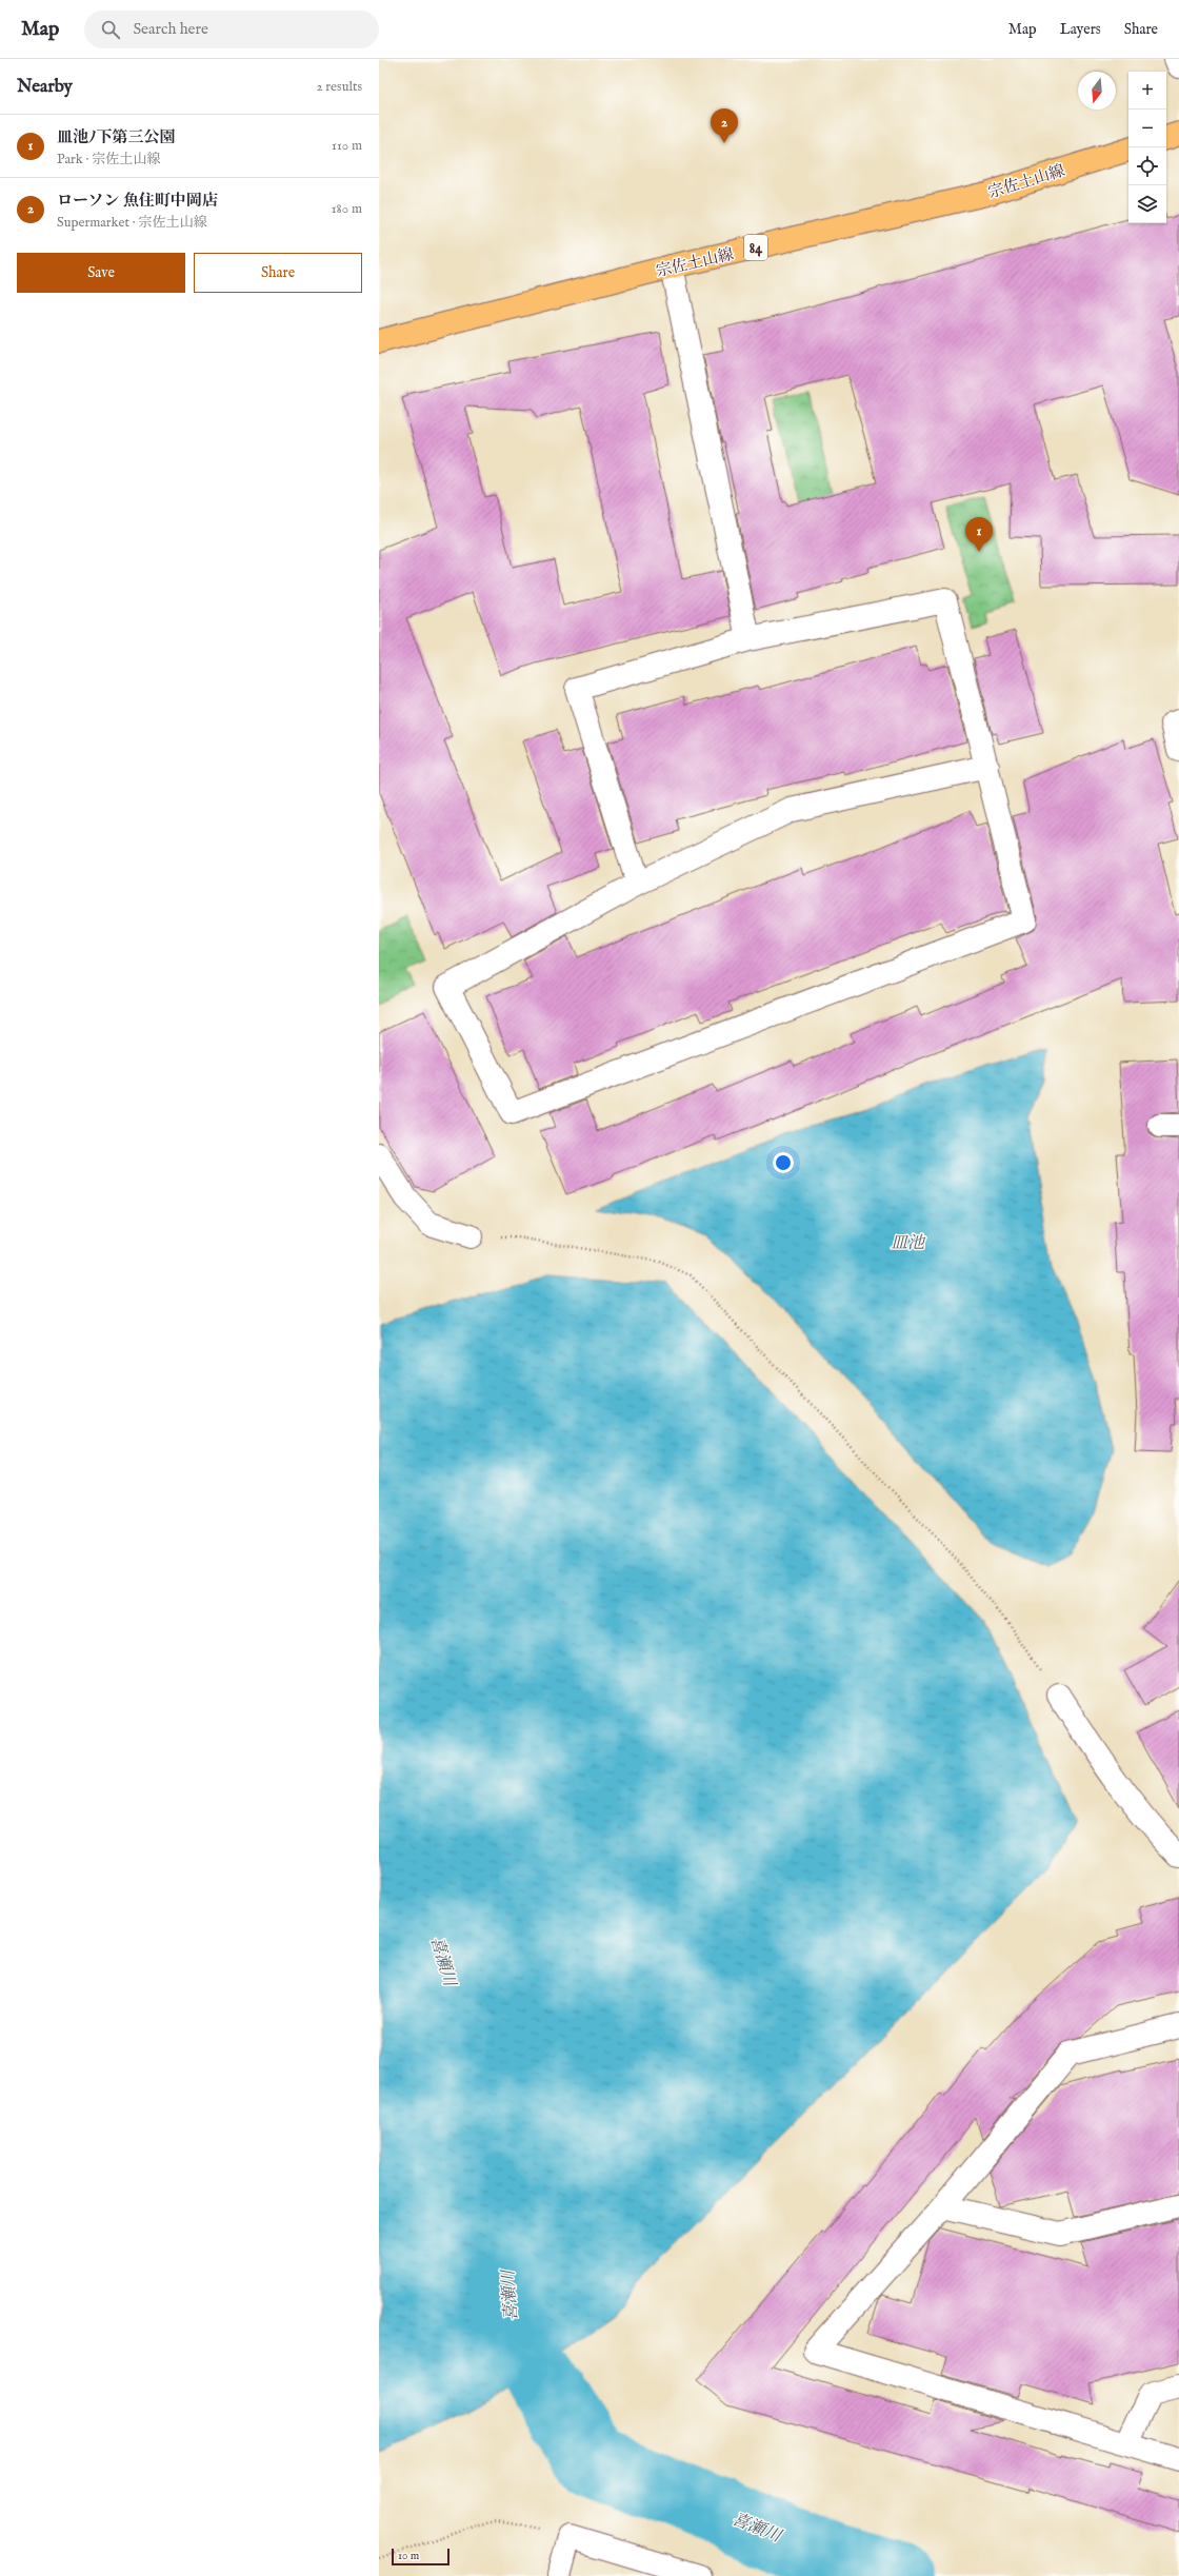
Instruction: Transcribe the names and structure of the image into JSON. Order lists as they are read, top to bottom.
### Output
{
  "streets": {
    "main road": ["宗佐土山線", "84"]
  },
  "water": ["皿池", "喜瀬川"],
  "scale_bar": "10 m",
  "north": "bottom",
  "page": {
    "header": "Map",
    "search": "Search here",
    "nav": ["Map", "Layers", "Share"],
    "heading": ["Nearby", "2 results"],
    "map_buttons": ["+", "−"],
    "pins": ["2", "1"],
    "list": [
      {
        "mark": "1",
        "name": "皿池ﾉ下第三公園",
        "note": "Park · 宗佐土山線",
        "value": "110 m"
      },
      {
        "mark": "2",
        "name": "ローソン 魚住町中岡店",
        "note": "Supermarket · 宗佐土山線",
        "value": "180 m"
      }
    ],
    "buttons": ["Save", "Share"],
    "scale": "10 m"
  }
}
